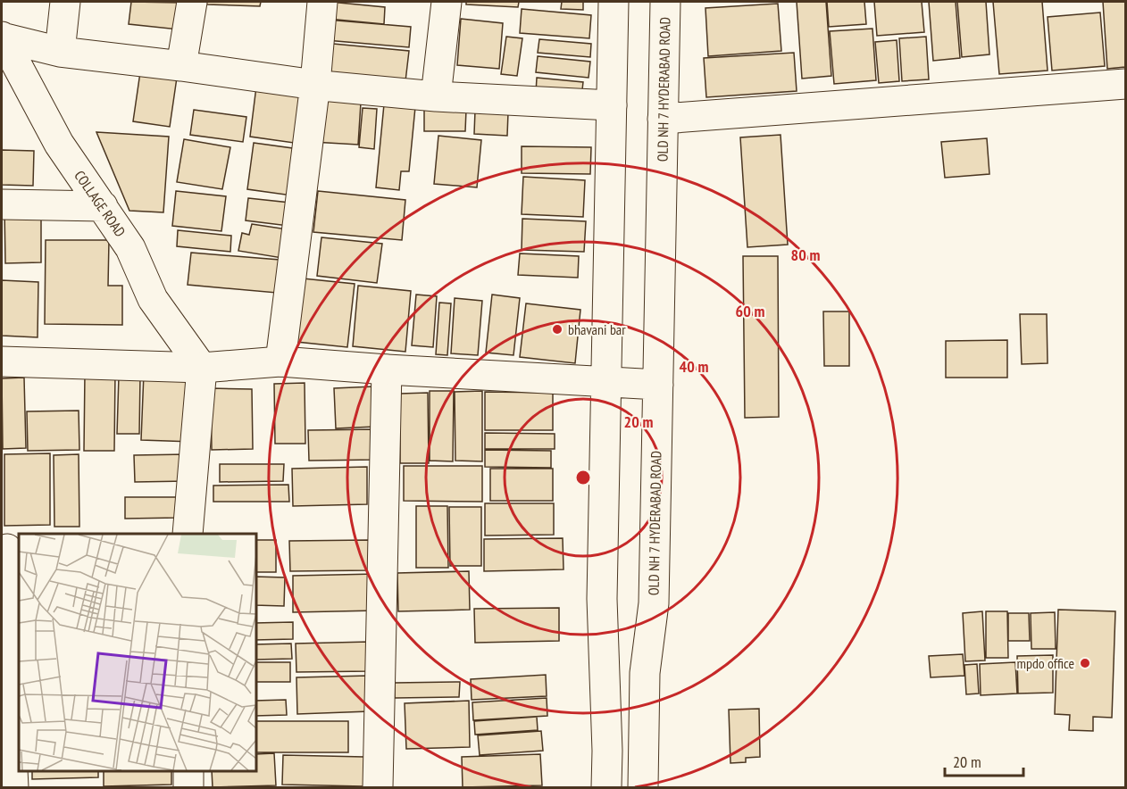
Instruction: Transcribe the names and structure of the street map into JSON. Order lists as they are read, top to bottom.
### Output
{
  "streets": {
    "street": ["OLD NH 7 HYDERABAD ROAD", "COLLAGE ROAD"]
  },
  "places": ["bhavani bar", "mpdo office"],
  "scale_bar": "20 m",
  "rings": [
    "80 m",
    "60 m",
    "40 m",
    "20 m"
  ]
}
